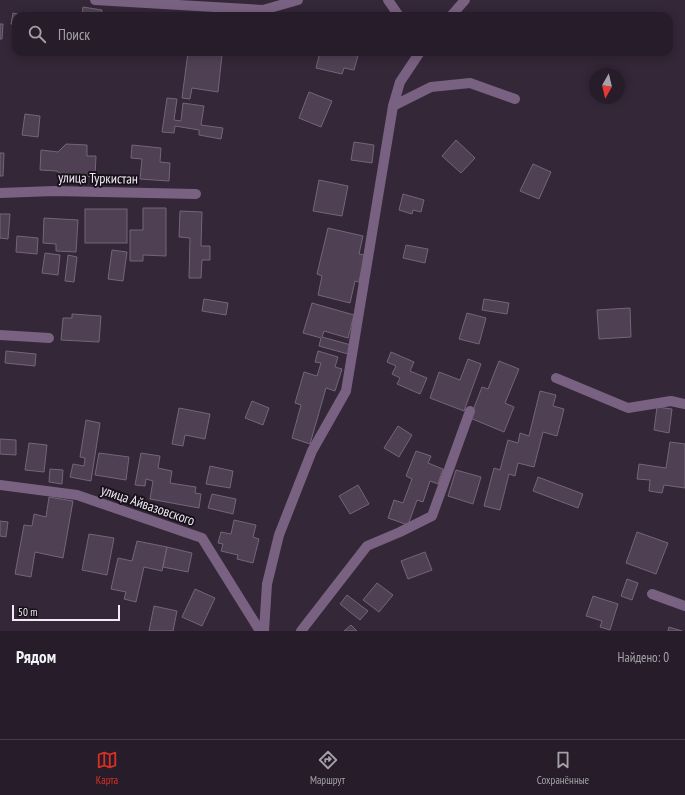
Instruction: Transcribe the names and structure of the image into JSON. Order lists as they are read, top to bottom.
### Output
{
  "streets": {
    "street": ["улица Туркистан", "улица Айвазовского"]
  },
  "scale_bar": "50 m",
  "north": "bottom",
  "page": {
    "search": "Поиск",
    "scale": "50 m",
    "heading": ["Рядом", "Найдено: 0"],
    "nav": ["Карта", "Маршрут", "Сохранённые"]
  }
}
